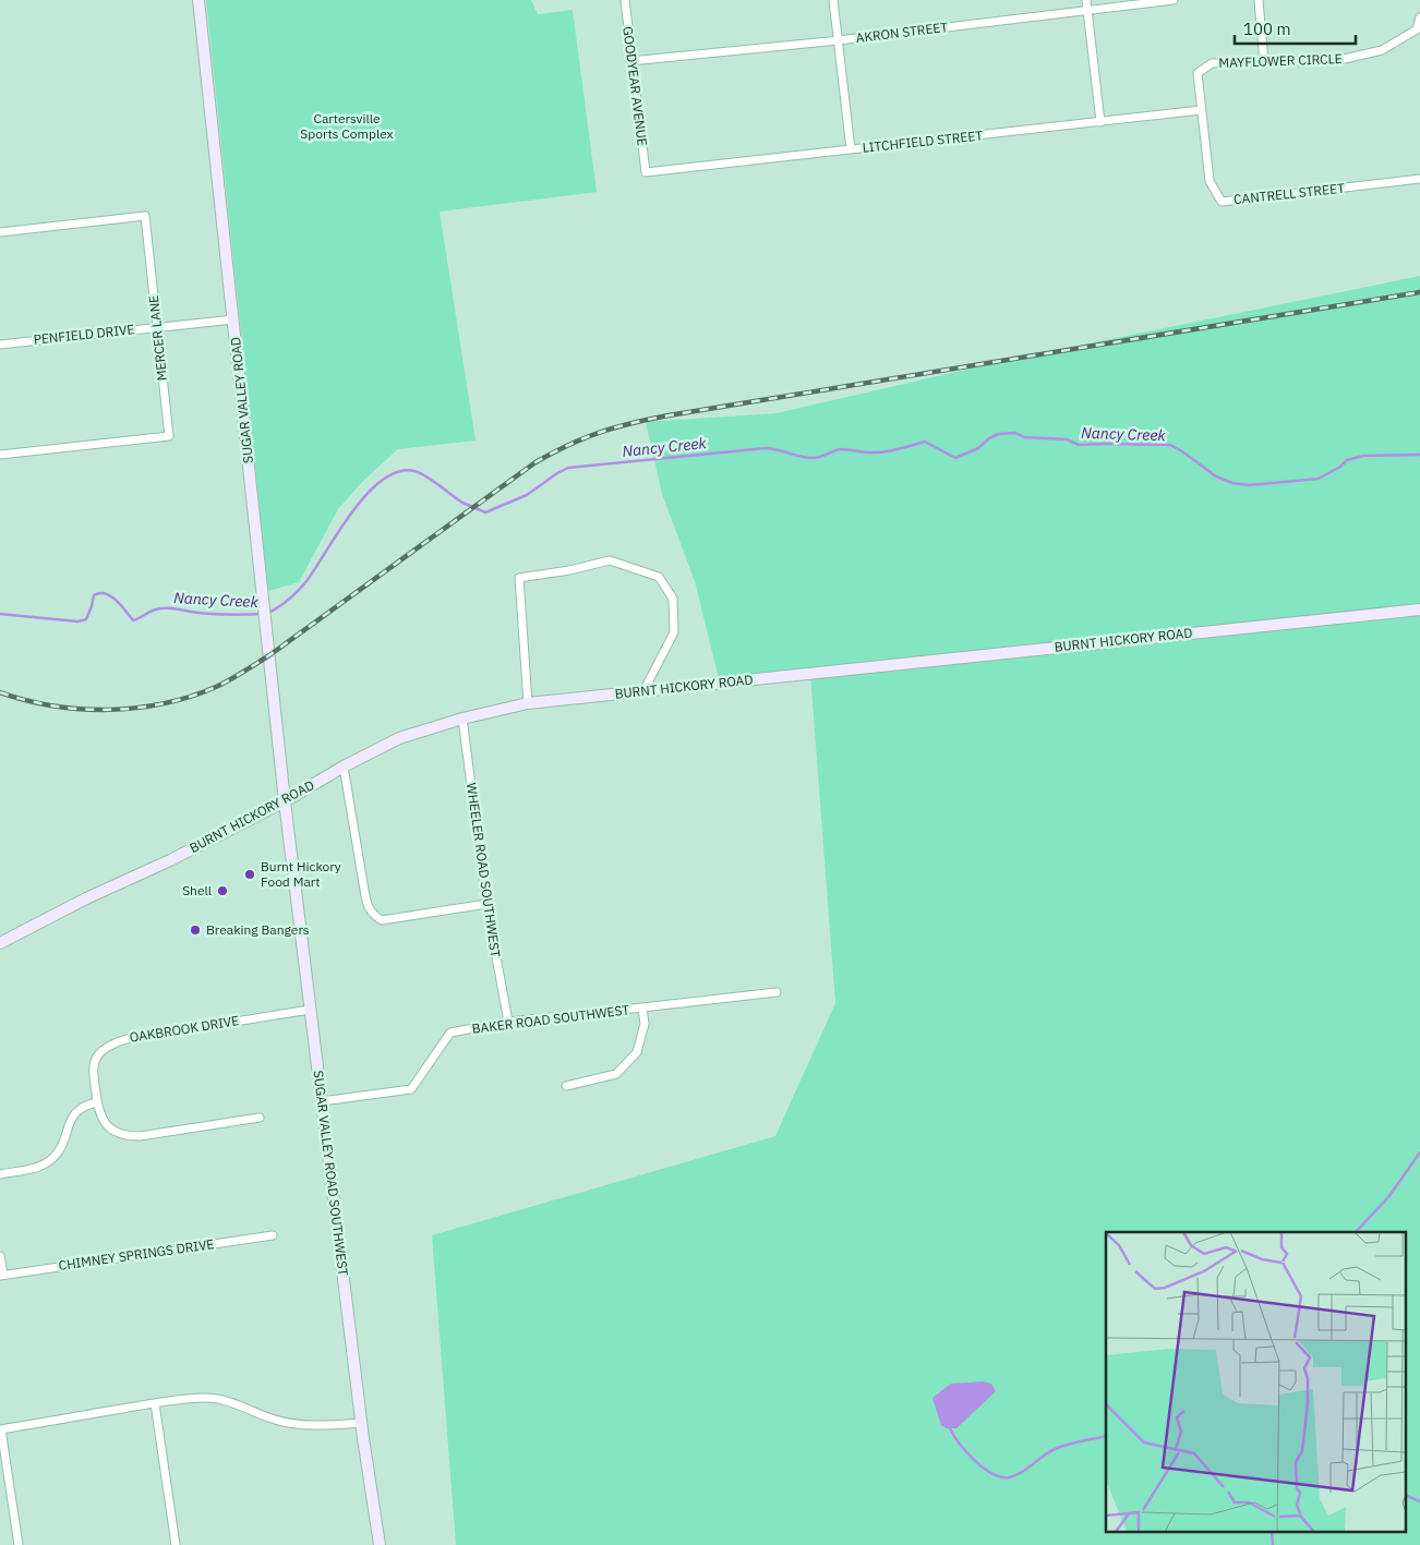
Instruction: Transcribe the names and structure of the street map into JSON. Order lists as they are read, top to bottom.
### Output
{
  "streets": {
    "street": [
      "AKRON STREET",
      "MAYFLOWER CIRCLE",
      "GOODYEAR AVENUE",
      "LITCHFIELD STREET",
      "CANTRELL STREET",
      "PENFIELD DRIVE",
      "MERCER LANE",
      "SUGAR VALLEY ROAD",
      "BURNT HICKORY ROAD",
      "WHEELER ROAD SOUTHWEST",
      "BAKER ROAD SOUTHWEST",
      "OAKBROOK DRIVE",
      "SUGAR VALLEY ROAD SOUTHWEST",
      "CHIMNEY SPRINGS DRIVE"
    ]
  },
  "crossings": [
    ["AKRON STREET", "GOODYEAR AVENUE"],
    ["MAYFLOWER CIRCLE", "LITCHFIELD STREET"],
    ["MAYFLOWER CIRCLE", "CANTRELL STREET"],
    ["GOODYEAR AVENUE", "LITCHFIELD STREET"],
    ["LITCHFIELD STREET", "CANTRELL STREET"],
    ["PENFIELD DRIVE", "MERCER LANE"],
    ["PENFIELD DRIVE", "SUGAR VALLEY ROAD"],
    ["SUGAR VALLEY ROAD", "BURNT HICKORY ROAD"],
    ["SUGAR VALLEY ROAD", "SUGAR VALLEY ROAD SOUTHWEST"],
    ["BURNT HICKORY ROAD", "WHEELER ROAD SOUTHWEST"],
    ["BURNT HICKORY ROAD", "SUGAR VALLEY ROAD SOUTHWEST"],
    ["WHEELER ROAD SOUTHWEST", "BAKER ROAD SOUTHWEST"],
    ["BAKER ROAD SOUTHWEST", "SUGAR VALLEY ROAD SOUTHWEST"],
    ["OAKBROOK DRIVE", "SUGAR VALLEY ROAD SOUTHWEST"]
  ],
  "water": ["Nancy Creek"],
  "parks": ["Cartersville Sports Complex"],
  "places": ["Burnt Hickory Food Mart", "Shell", "Breaking Bangers"],
  "scale_bar": "100 m"
}
